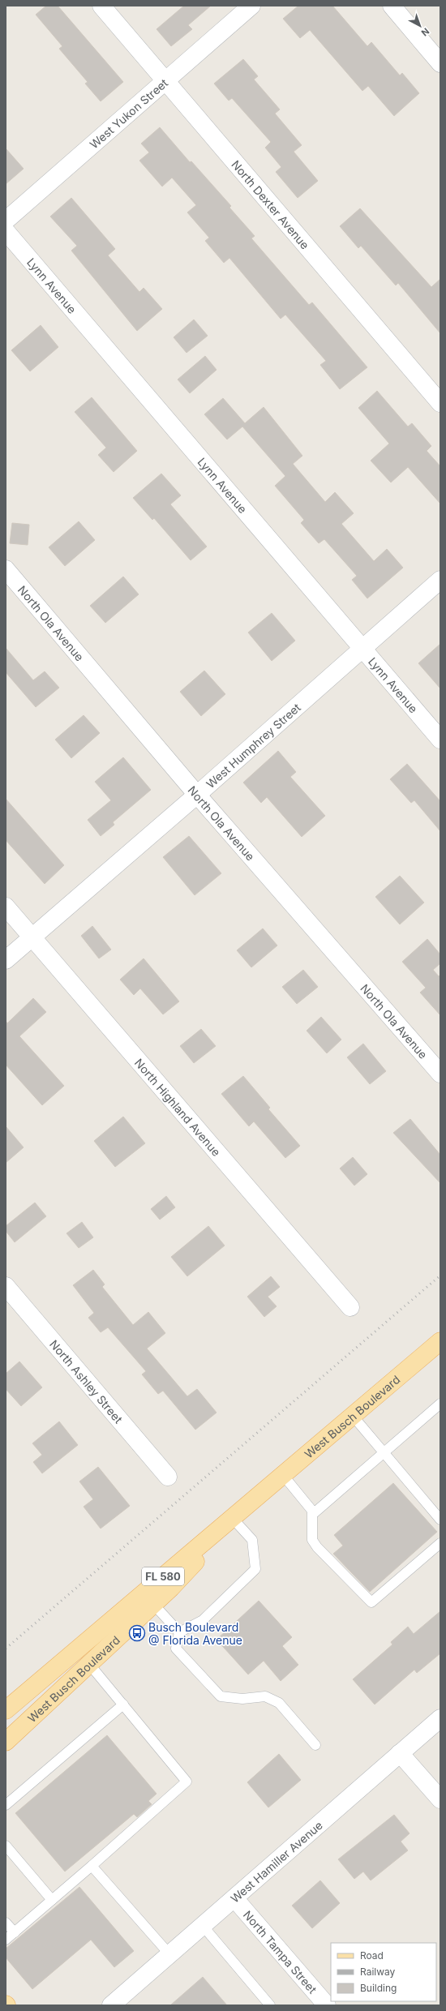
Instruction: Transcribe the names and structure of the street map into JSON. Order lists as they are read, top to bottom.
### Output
{
  "streets": {
    "main road": ["West Busch Boulevard", "FL 580"],
    "street": [
      "West Yukon Street",
      "North Dexter Avenue",
      "Lynn Avenue",
      "North Ola Avenue",
      "West Humphrey Street",
      "North Highland Avenue",
      "North Ashley Street",
      "West Hamiller Avenue",
      "North Tampa Street"
    ]
  },
  "crossings": [
    ["West Yukon Street", "North Dexter Avenue"],
    ["Lynn Avenue", "West Humphrey Street"],
    ["North Ola Avenue", "West Humphrey Street"],
    ["West Humphrey Street", "North Highland Avenue"],
    ["West Hamiller Avenue", "North Tampa Street"]
  ],
  "places": {
    "bus stop": ["Busch Boulevard @ Florida Avenue"]
  },
  "legend": ["Road", "Railway", "Building"],
  "north": "bottom right"
}
